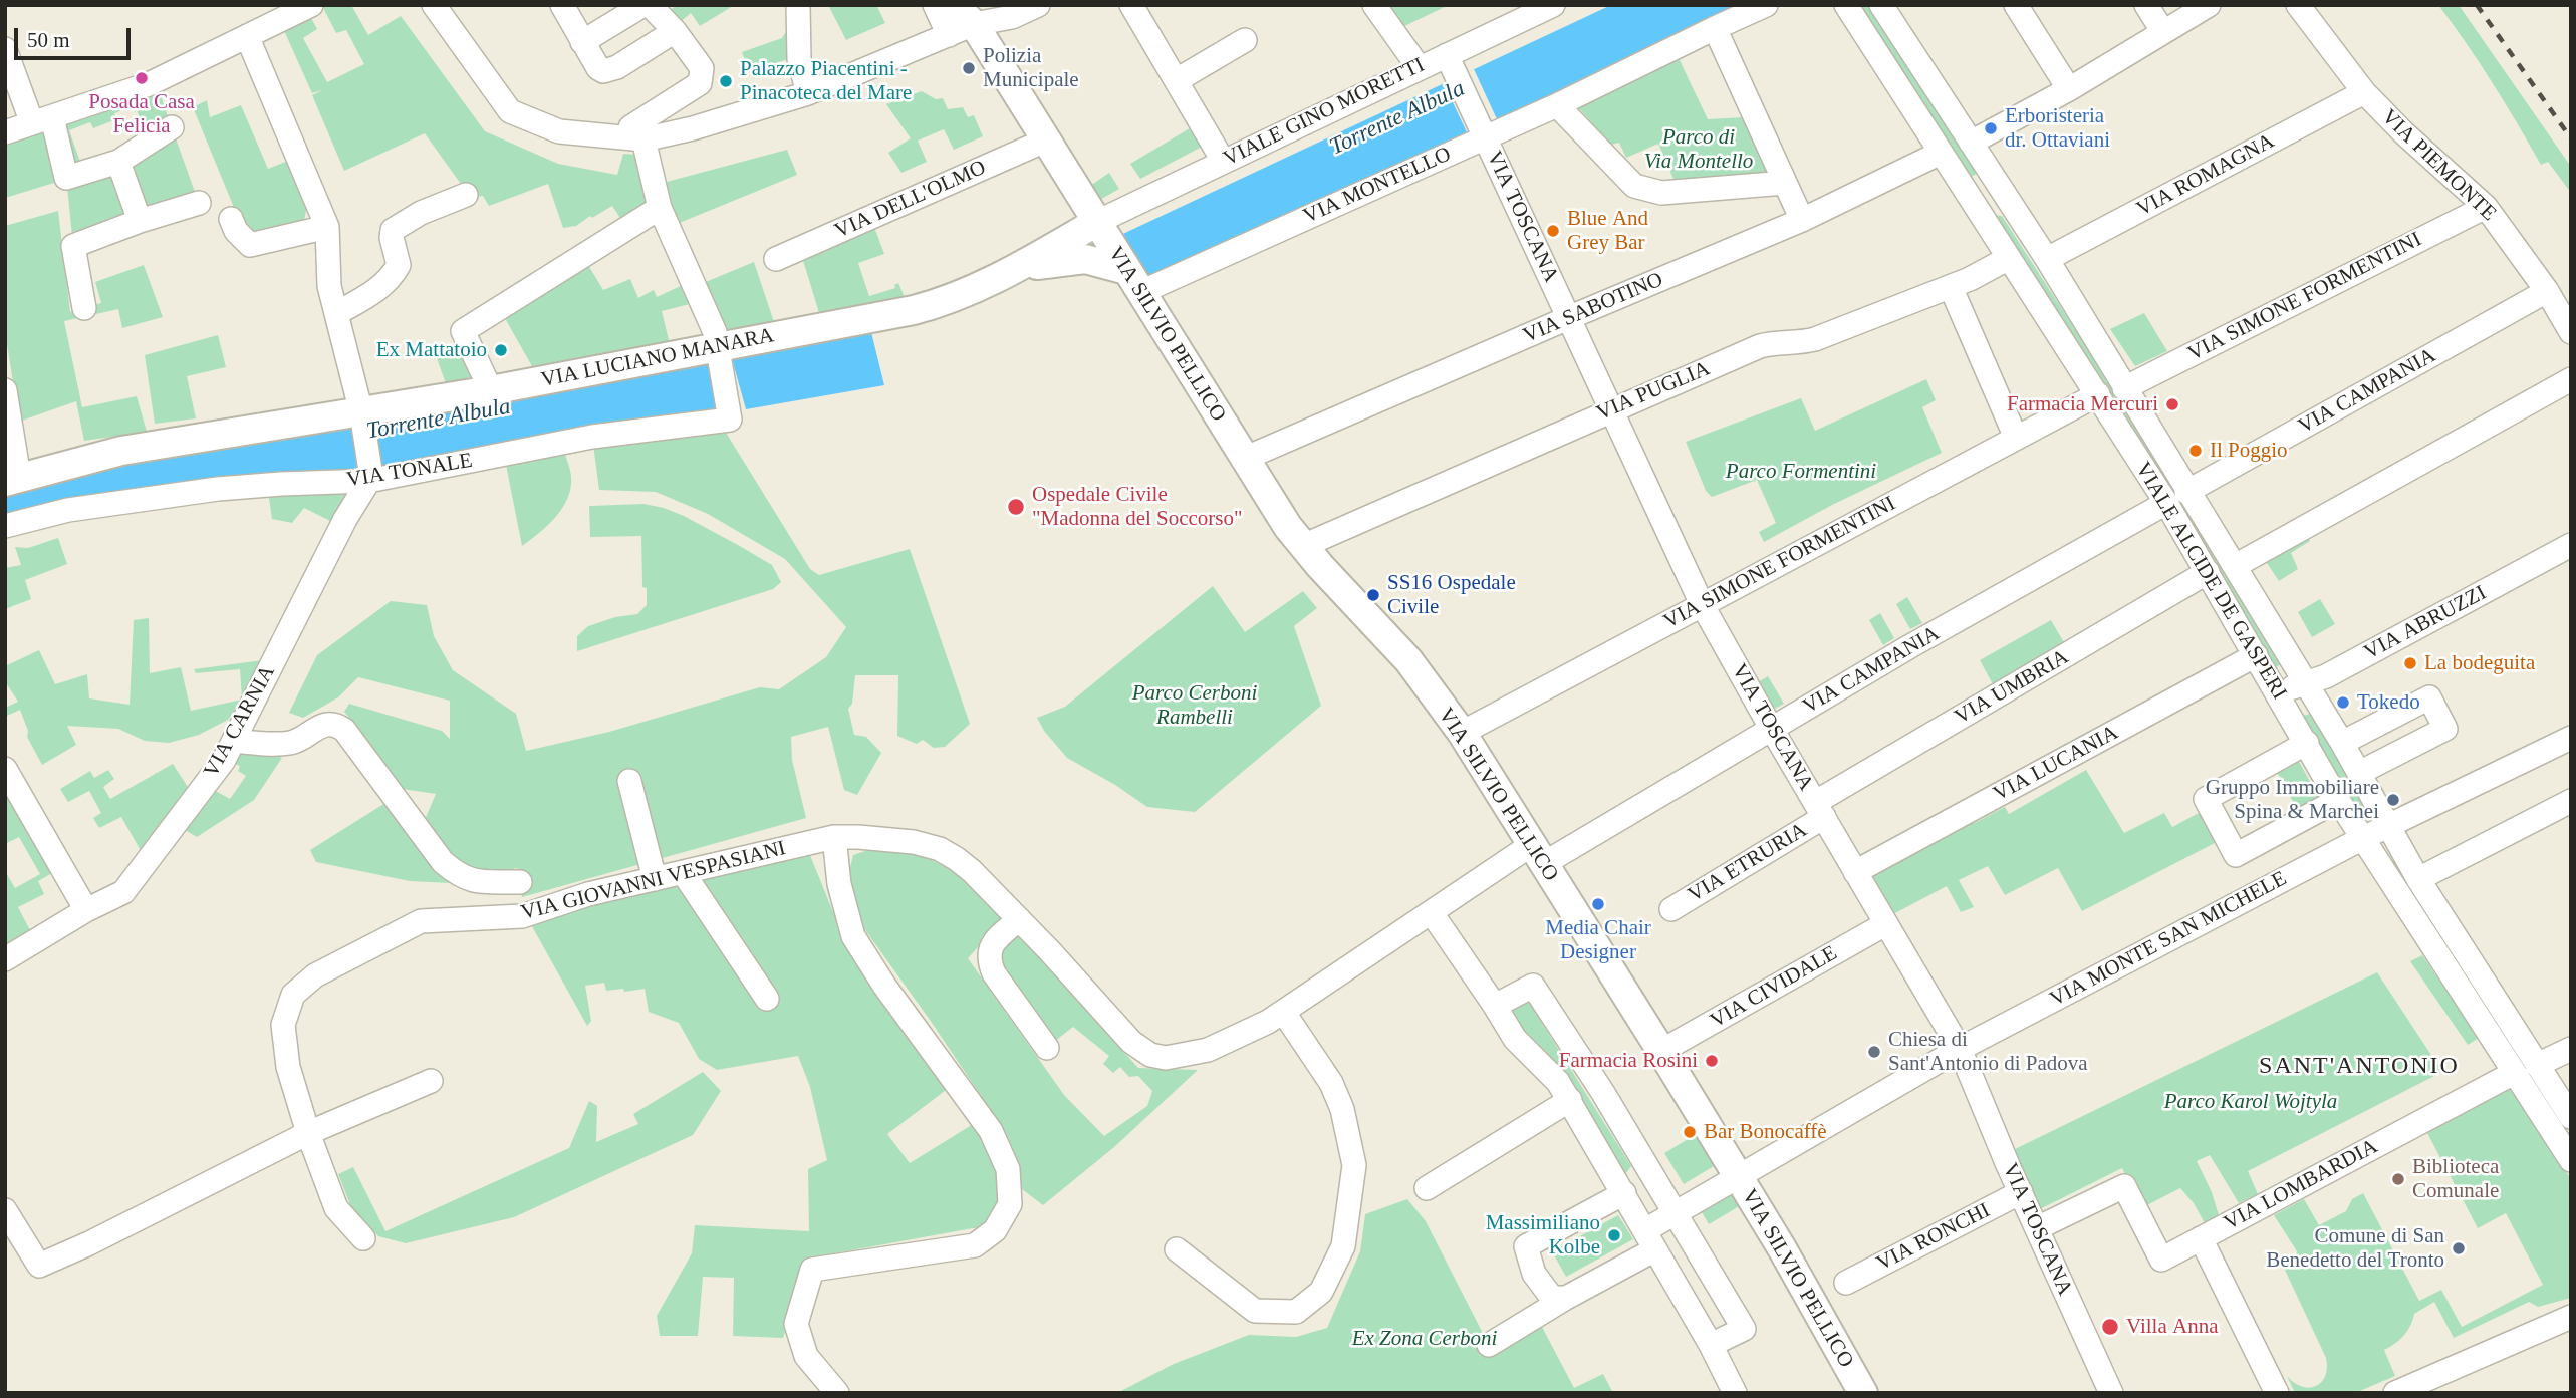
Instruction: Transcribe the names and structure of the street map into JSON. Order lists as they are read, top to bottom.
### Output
{
  "streets": {
    "main road": ["VIA SILVIO PELLICO", "VIA LUCIANO MANARA"],
    "street": [
      "VIALE GINO MORETTI",
      "VIA PIEMONTE",
      "VIA ROMAGNA",
      "VIA MONTELLO",
      "VIA DELL'OLMO",
      "VIA TOSCANA",
      "VIA SIMONE FORMENTINI",
      "VIA SABOTINO",
      "VIA PUGLIA",
      "VIA CAMPANIA",
      "VIA TONALE",
      "VIALE ALCIDE DE GASPERI",
      "VIA ABRUZZI",
      "VIA UMBRIA",
      "VIA CARNIA",
      "VIA LUCANIA",
      "VIA ETRURIA",
      "VIA GIOVANNI VESPASIANI",
      "VIA MONTE SAN MICHELE",
      "VIA CIVIDALE",
      "VIA LOMBARDIA",
      "VIA RONCHI"
    ]
  },
  "crossings": [
    ["VIALE GINO MORETTI", "VIA TOSCANA"],
    ["VIALE GINO MORETTI", "VIA SILVIO PELLICO"],
    ["VIALE GINO MORETTI", "VIA LUCIANO MANARA"],
    ["VIA PIEMONTE", "VIA ROMAGNA"],
    ["VIA PIEMONTE", "VIA SIMONE FORMENTINI"],
    ["VIA PIEMONTE", "VIA CAMPANIA"],
    ["VIA ROMAGNA", "VIALE ALCIDE DE GASPERI"],
    ["VIA MONTELLO", "VIA TOSCANA"],
    ["VIA MONTELLO", "VIA SILVIO PELLICO"],
    ["VIA MONTELLO", "VIA LUCIANO MANARA"],
    ["VIA DELL'OLMO", "VIA SILVIO PELLICO"],
    ["VIA TOSCANA", "VIA SIMONE FORMENTINI"],
    ["VIA TOSCANA", "VIA SABOTINO"],
    ["VIA TOSCANA", "VIA PUGLIA"],
    ["VIA TOSCANA", "VIA CAMPANIA"],
    ["VIA TOSCANA", "VIA UMBRIA"],
    ["VIA TOSCANA", "VIA LUCANIA"],
    ["VIA TOSCANA", "VIA ETRURIA"],
    ["VIA TOSCANA", "VIA MONTE SAN MICHELE"],
    ["VIA TOSCANA", "VIA CIVIDALE"],
    ["VIA TOSCANA", "VIA LOMBARDIA"],
    ["VIA TOSCANA", "VIA RONCHI"],
    ["VIA SIMONE FORMENTINI", "VIA SILVIO PELLICO"],
    ["VIA SIMONE FORMENTINI", "VIALE ALCIDE DE GASPERI"],
    ["VIA SABOTINO", "VIA SILVIO PELLICO"],
    ["VIA SABOTINO", "VIALE ALCIDE DE GASPERI"],
    ["VIA SILVIO PELLICO", "VIA LUCIANO MANARA"],
    ["VIA SILVIO PELLICO", "VIA PUGLIA"],
    ["VIA SILVIO PELLICO", "VIA CAMPANIA"],
    ["VIA SILVIO PELLICO", "VIA MONTE SAN MICHELE"],
    ["VIA SILVIO PELLICO", "VIA CIVIDALE"],
    ["VIA LUCIANO MANARA", "VIA TONALE"],
    ["VIA PUGLIA", "VIALE ALCIDE DE GASPERI"],
    ["VIA CAMPANIA", "VIALE ALCIDE DE GASPERI"],
    ["VIA CAMPANIA", "VIA GIOVANNI VESPASIANI"],
    ["VIA TONALE", "VIA CARNIA"],
    ["VIALE ALCIDE DE GASPERI", "VIA ABRUZZI"],
    ["VIALE ALCIDE DE GASPERI", "VIA UMBRIA"],
    ["VIALE ALCIDE DE GASPERI", "VIA LUCANIA"],
    ["VIALE ALCIDE DE GASPERI", "VIA MONTE SAN MICHELE"],
    ["VIALE ALCIDE DE GASPERI", "VIA LOMBARDIA"],
    ["VIA UMBRIA", "VIA ETRURIA"]
  ],
  "districts": ["SANT'ANTONIO"],
  "water": ["Torrente Albula"],
  "parks": [
    "Parco di Via Montello",
    "Parco Formentini",
    "Parco Cerboni Rambelli",
    "Parco Karol Wojtyla",
    "Ex Zona Cerboni"
  ],
  "places": [
    "Polizia Municipale",
    "Posada Casa Felicia",
    "Palazzo Piacentini - Pinacoteca del Mare",
    "Erboristeria dr. Ottaviani",
    "Blue And Grey Bar",
    "Ex Mattatoio",
    "Farmacia Mercuri",
    "Il Poggio",
    "Ospedale Civile \"Madonna del Soccorso\"",
    "SS16 Ospedale Civile",
    "La bodeguita",
    "Tokedo",
    "Gruppo Immobiliare Spina & Marchei",
    "Media Chair Designer",
    "Chiesa di Sant'Antonio di Padova",
    "Farmacia Rosini",
    "Bar Bonocaffè",
    "Biblioteca Comunale",
    "Massimiliano Kolbe",
    "Comune di San Benedetto del Tronto",
    "Villa Anna"
  ],
  "scale_bar": "50 m"
}
